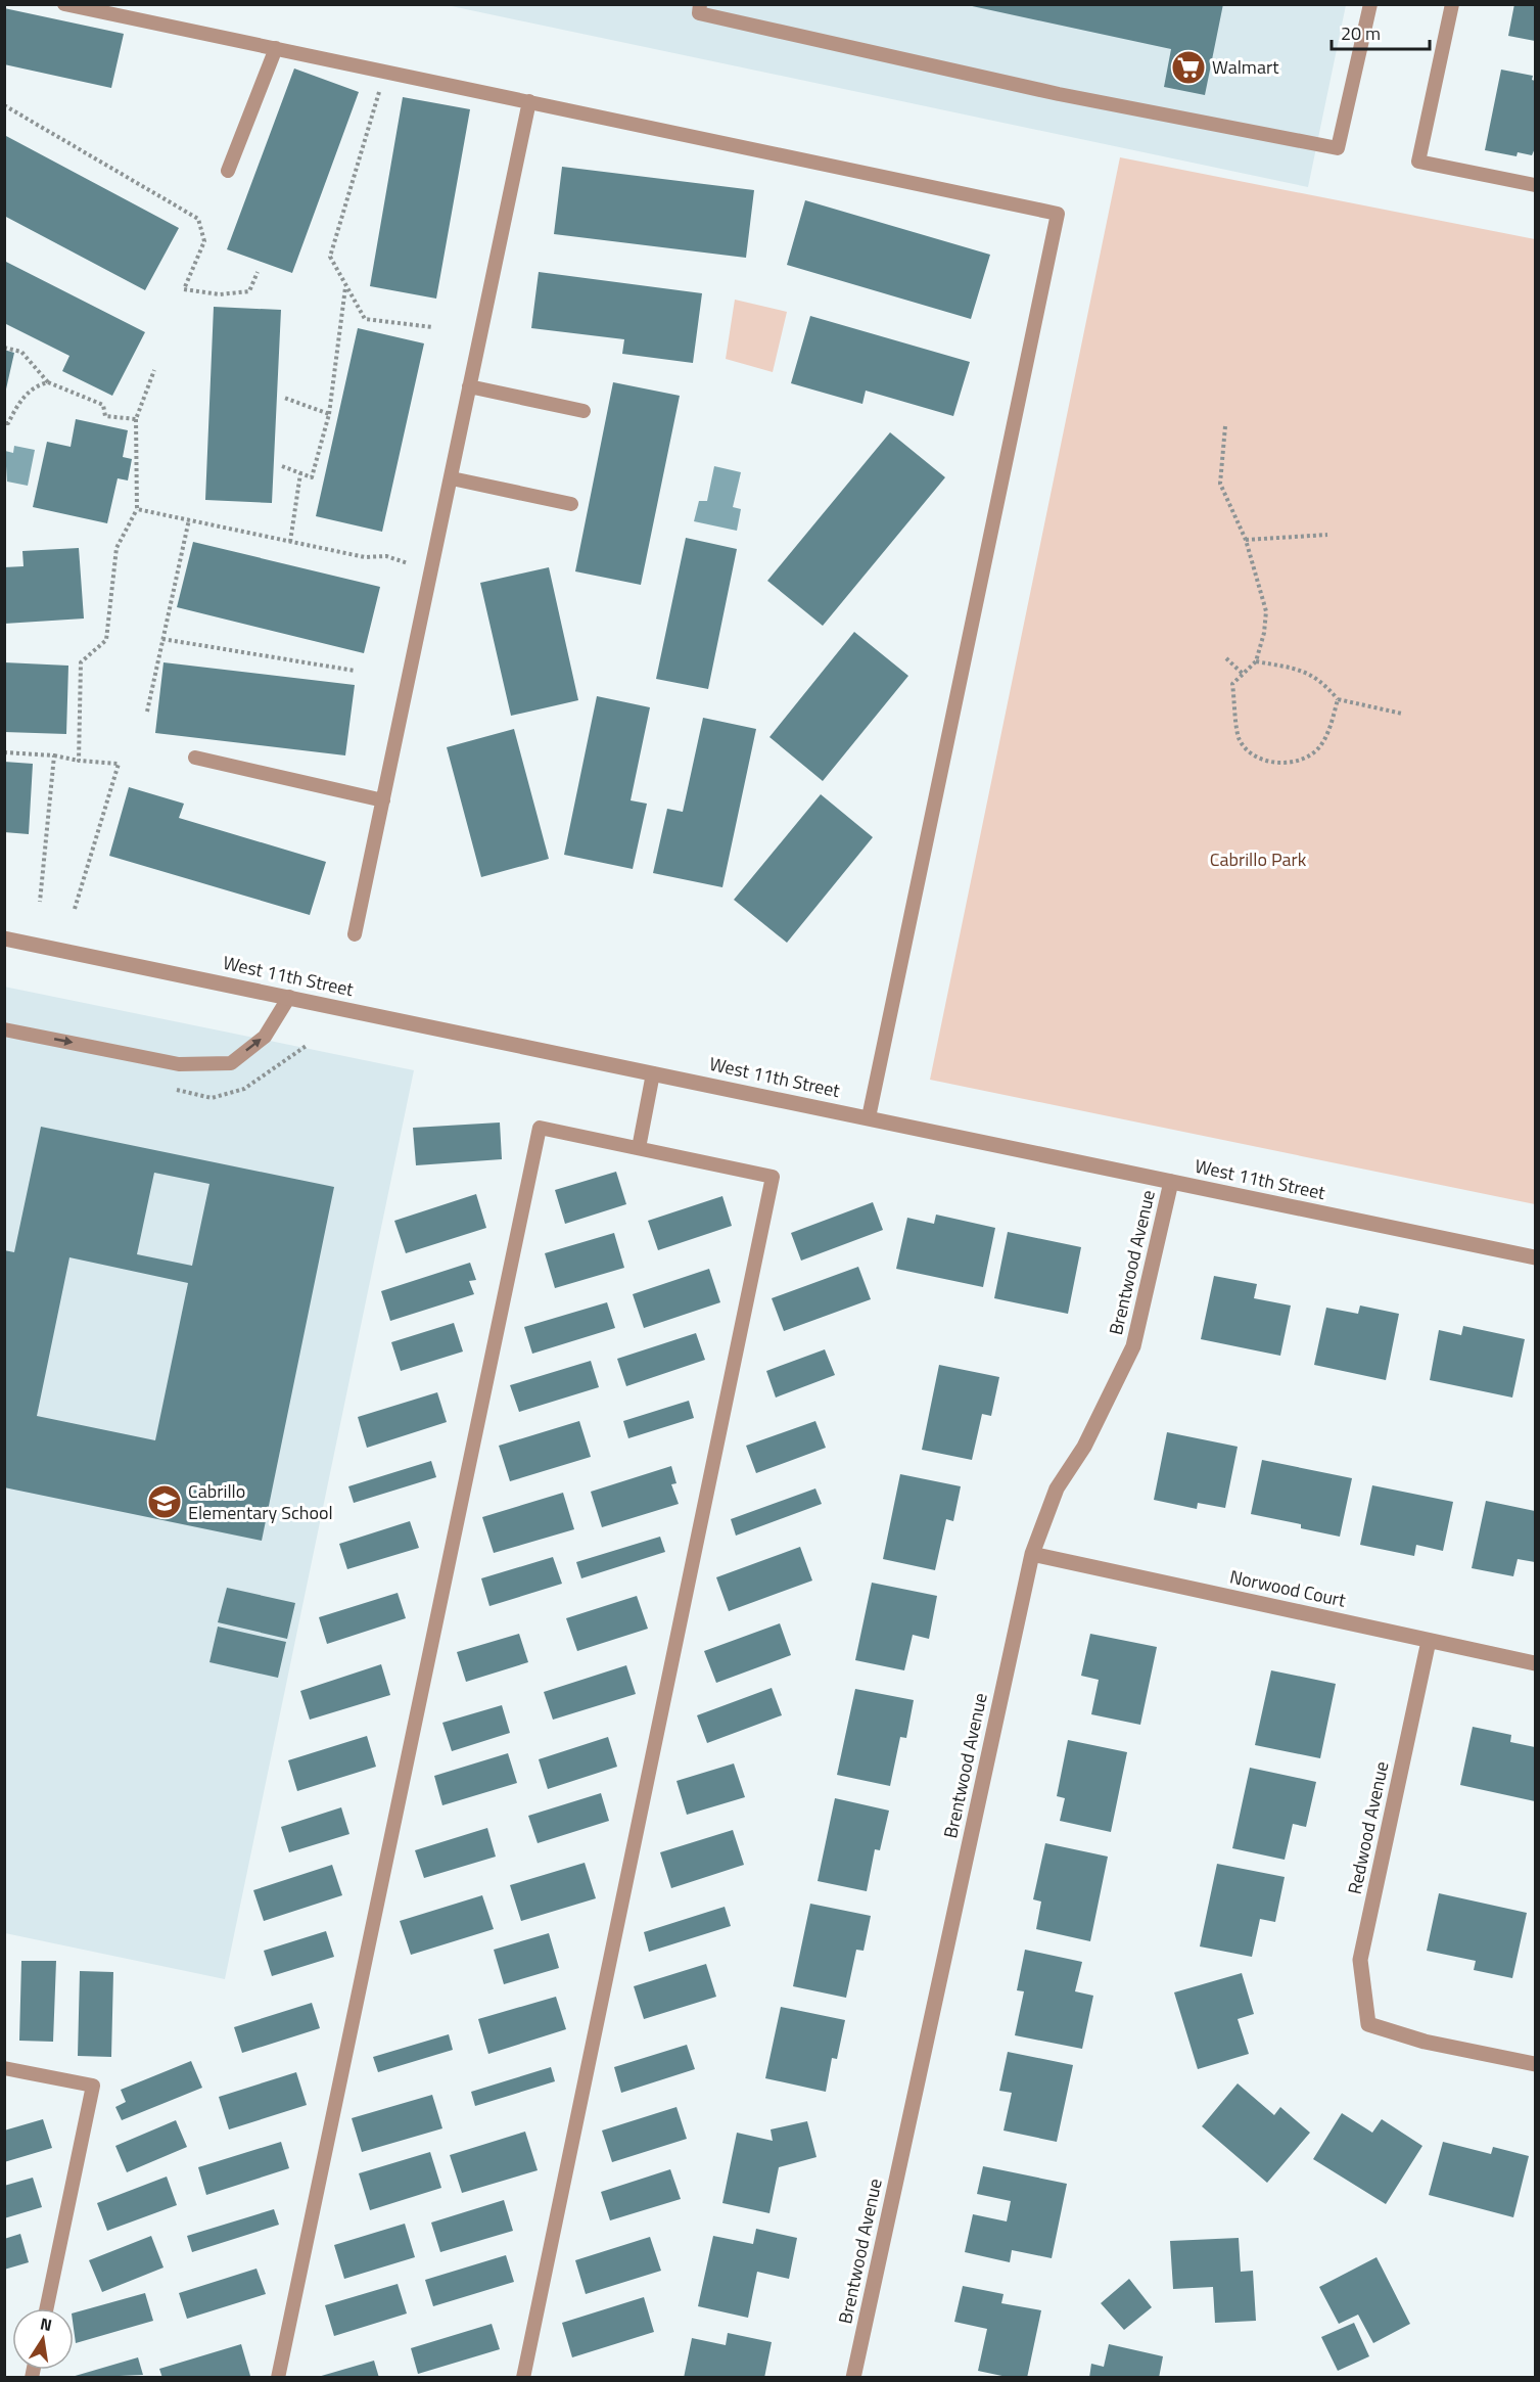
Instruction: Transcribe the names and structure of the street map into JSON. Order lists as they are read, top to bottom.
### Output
{
  "streets": {
    "street": [
      "West 11th Street",
      "Brentwood Avenue",
      "Norwood Court",
      "Redwood Avenue"
    ]
  },
  "crossings": [
    ["West 11th Street", "Brentwood Avenue"],
    ["Brentwood Avenue", "Norwood Court"],
    ["Norwood Court", "Redwood Avenue"]
  ],
  "parks": ["Cabrillo Park"],
  "places": {
    "supermarket": ["Walmart"],
    "school or university": ["Cabrillo Elementary School"]
  },
  "scale_bar": "20 m",
  "north": "top"
}
